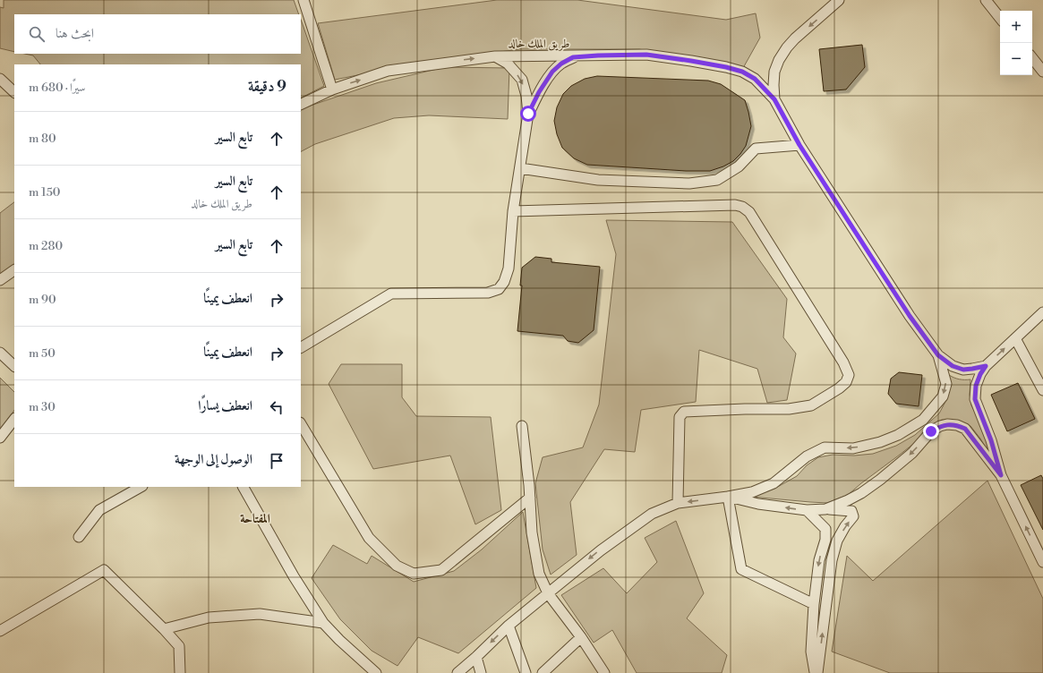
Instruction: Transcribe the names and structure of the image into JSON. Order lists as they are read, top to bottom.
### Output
{
  "streets": {
    "street": ["طريق الملك خالد"]
  },
  "districts": ["المفتاحة"],
  "page": {
    "map_buttons": ["+", "−"],
    "search": "ابحث هنا",
    "heading": ["9 دقيقة", "سيرًا · 680 m"],
    "list": [
      ["تابع السير", "80 m"],
      ["تابع السير", "طريق الملك خالد", "150 m"],
      ["تابع السير", "280 m"],
      ["انعطف يمينًا", "90 m"],
      ["انعطف يمينًا", "50 m"],
      ["انعطف يسارًا", "30 m"],
      "الوصول إلى الوجهة"
    ]
  }
}
